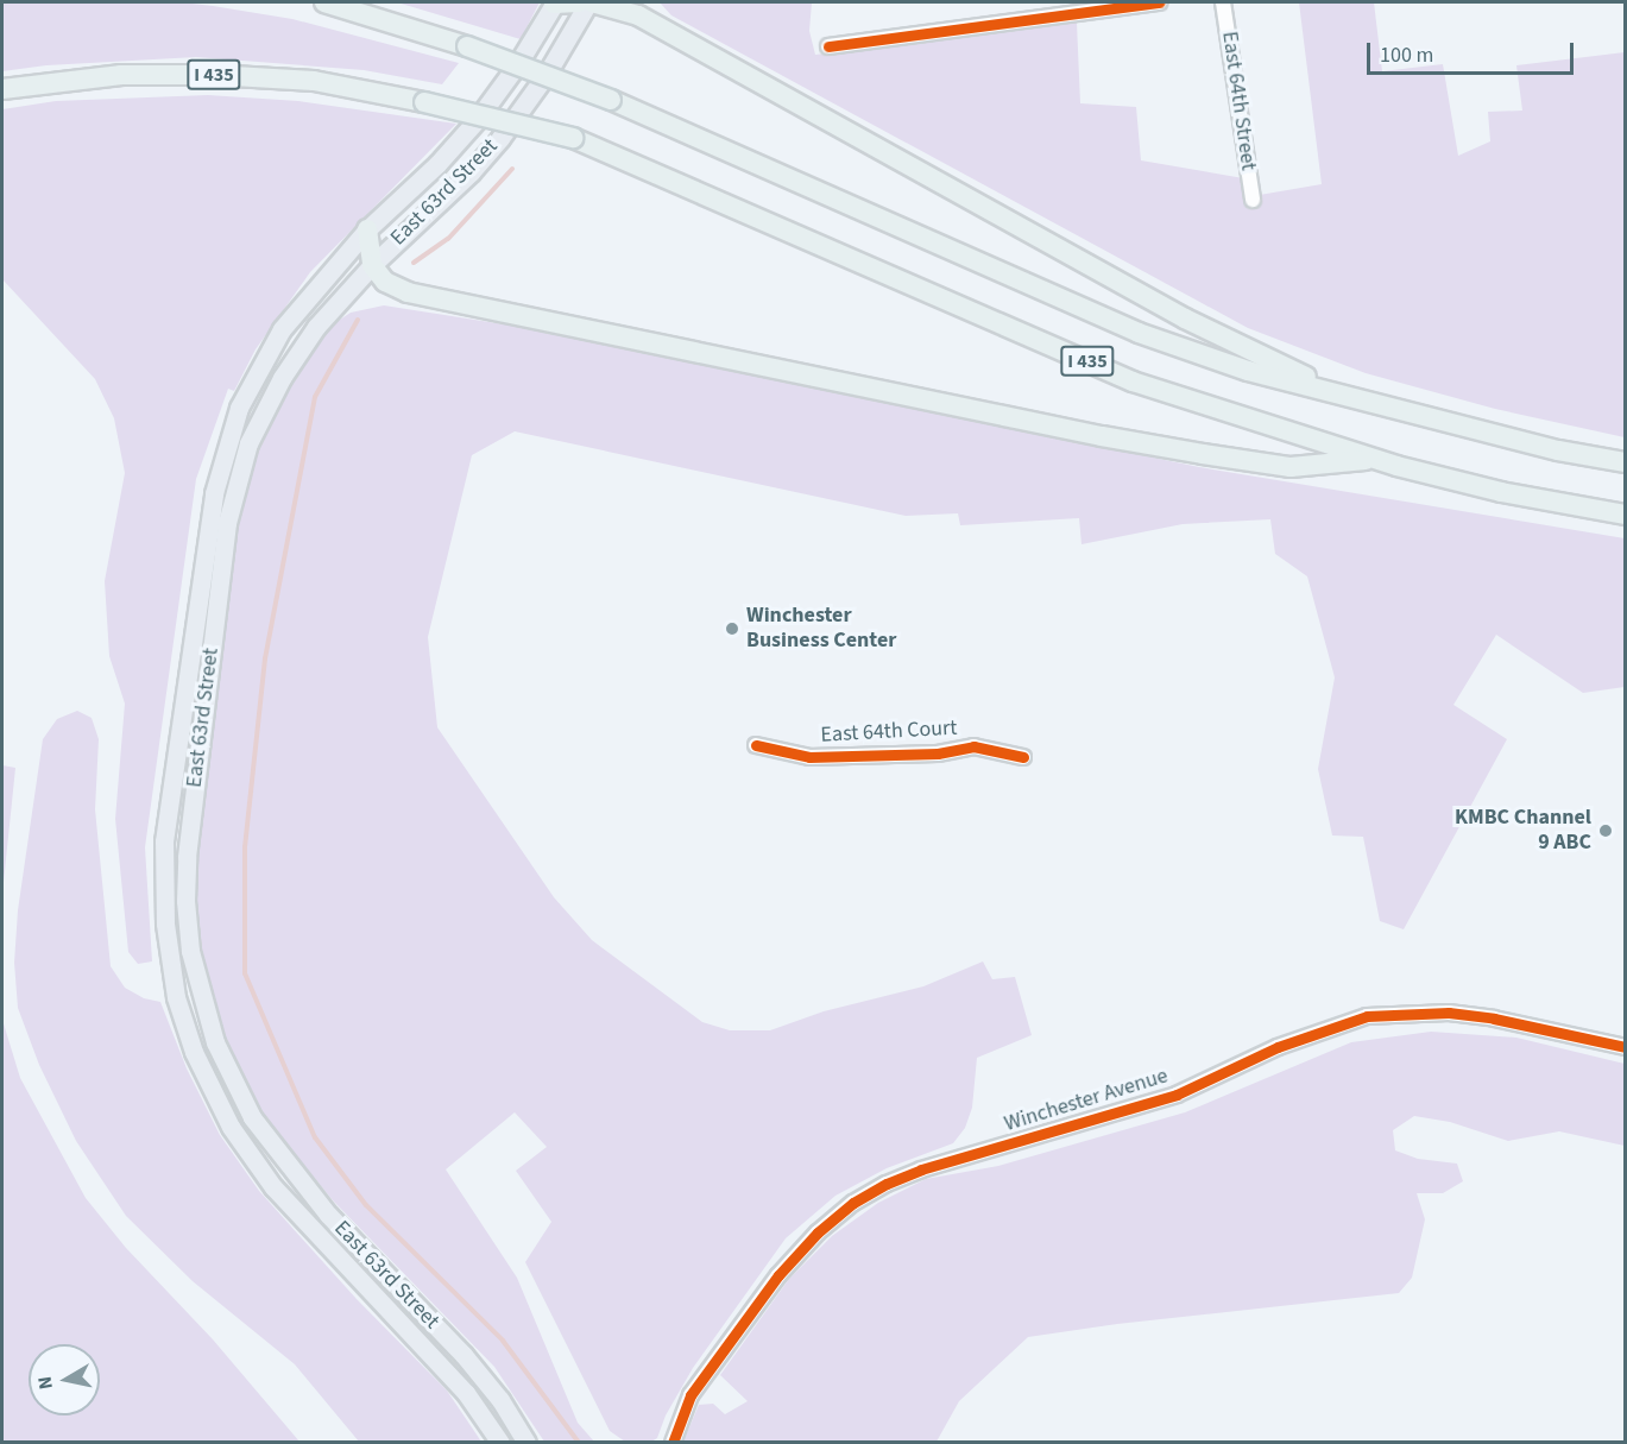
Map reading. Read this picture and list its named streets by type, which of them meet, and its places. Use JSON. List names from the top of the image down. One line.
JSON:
{"streets":{"highway":["I 435"],"main road":["East 63rd Street"],"street":["East 64th Street","East 64th Court","Winchester Avenue"]},"places":["Winchester Business Center","KMBC Channel 9 ABC"],"scale_bar":"100 m","north":"left"}
